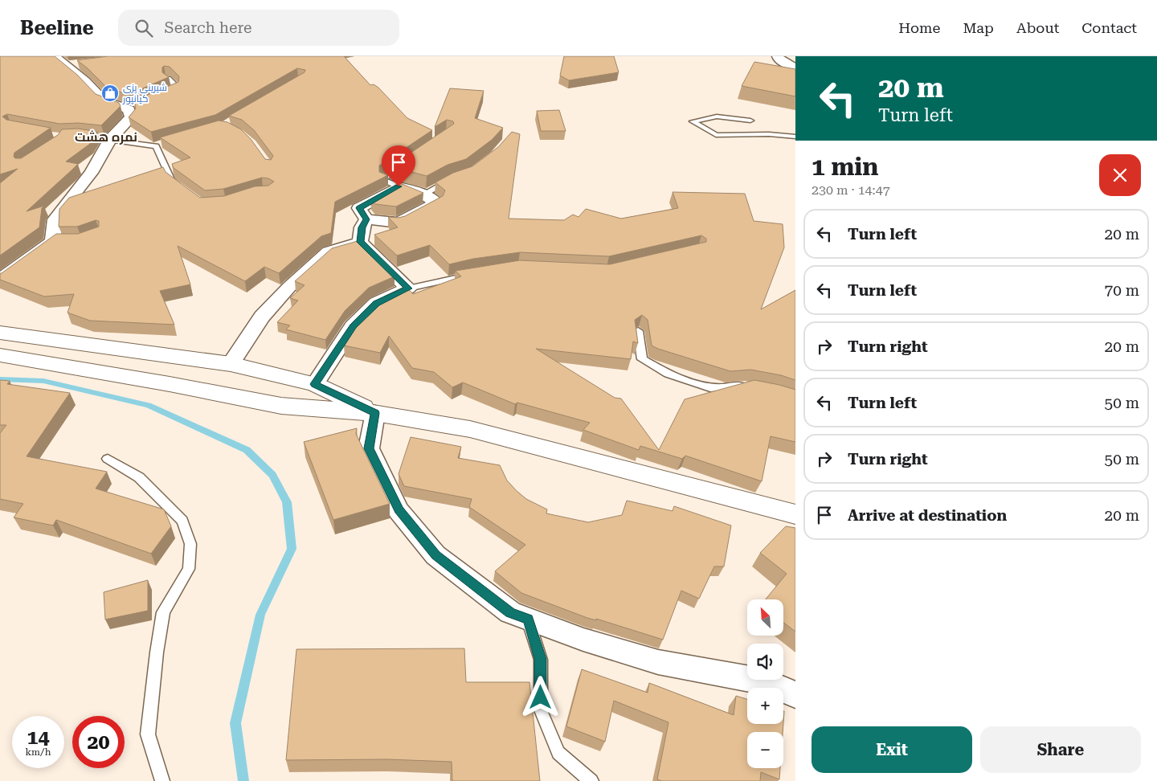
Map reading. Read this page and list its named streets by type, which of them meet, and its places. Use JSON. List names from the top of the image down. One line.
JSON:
{"districts":["نمره هشت"],"places":{"shop":["شیرینی پزی کیانپور"]},"north":"top left","page":{"header":"Beeline","search":"Search here","nav":["Home","Map","About","Contact"],"turn":["20 m","Turn left"],"heading":["1 min","230 m · 14:47"],"list":[{"name":"Turn left","value":"20 m"},{"name":"Turn left","value":"70 m"},{"name":"Turn right","value":"20 m"},{"name":"Turn left","value":"50 m"},{"name":"Turn right","value":"50 m"},{"name":"Arrive at destination","value":"20 m"}],"map_buttons":["+","−"],"speed":"14 km/h","limit":"20","buttons":["Exit","Share"]}}
